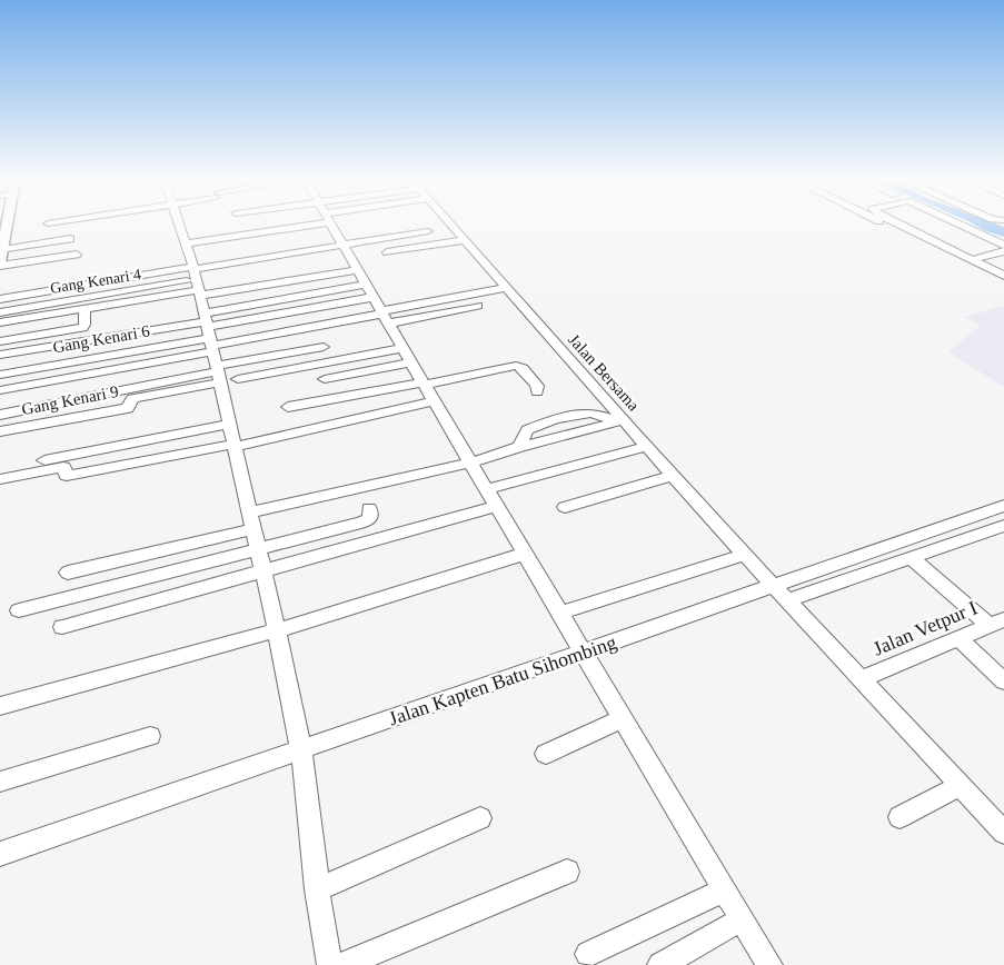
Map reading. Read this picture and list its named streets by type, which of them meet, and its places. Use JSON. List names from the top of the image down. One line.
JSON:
{"streets":{"street":["Gang Kenari 4","Gang Kenari 6","Jalan Bersama","Gang Kenari 9","Jalan Vetpur I","Jalan Kapten Batu Sihombing"]},"crossings":[["Gang Kenari 4","Gang Kenari 6"],["Gang Kenari 4","Gang Kenari 9"],["Gang Kenari 6","Gang Kenari 9"],["Jalan Bersama","Jalan Vetpur I"],["Jalan Bersama","Jalan Kapten Batu Sihombing"]]}
